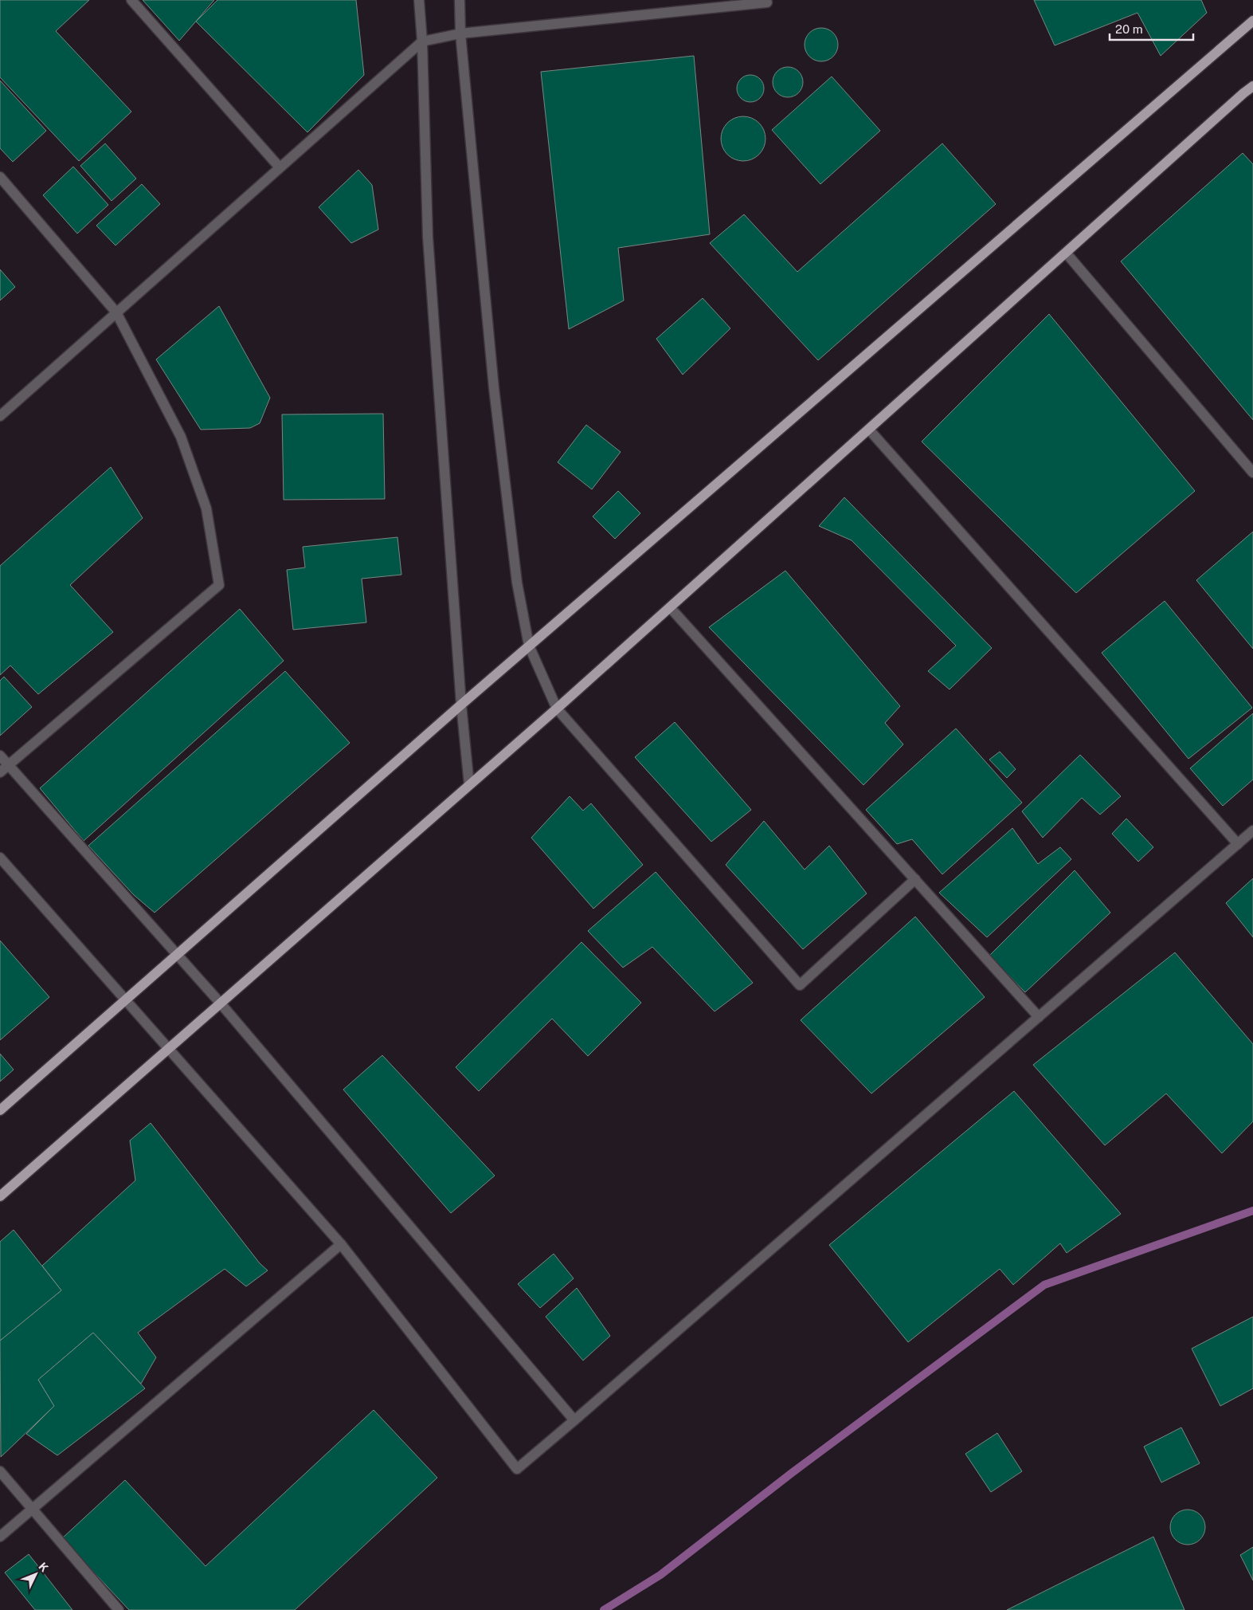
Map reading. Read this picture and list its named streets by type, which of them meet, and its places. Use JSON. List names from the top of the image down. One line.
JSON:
{"scale_bar":"20 m","north":"top right"}
